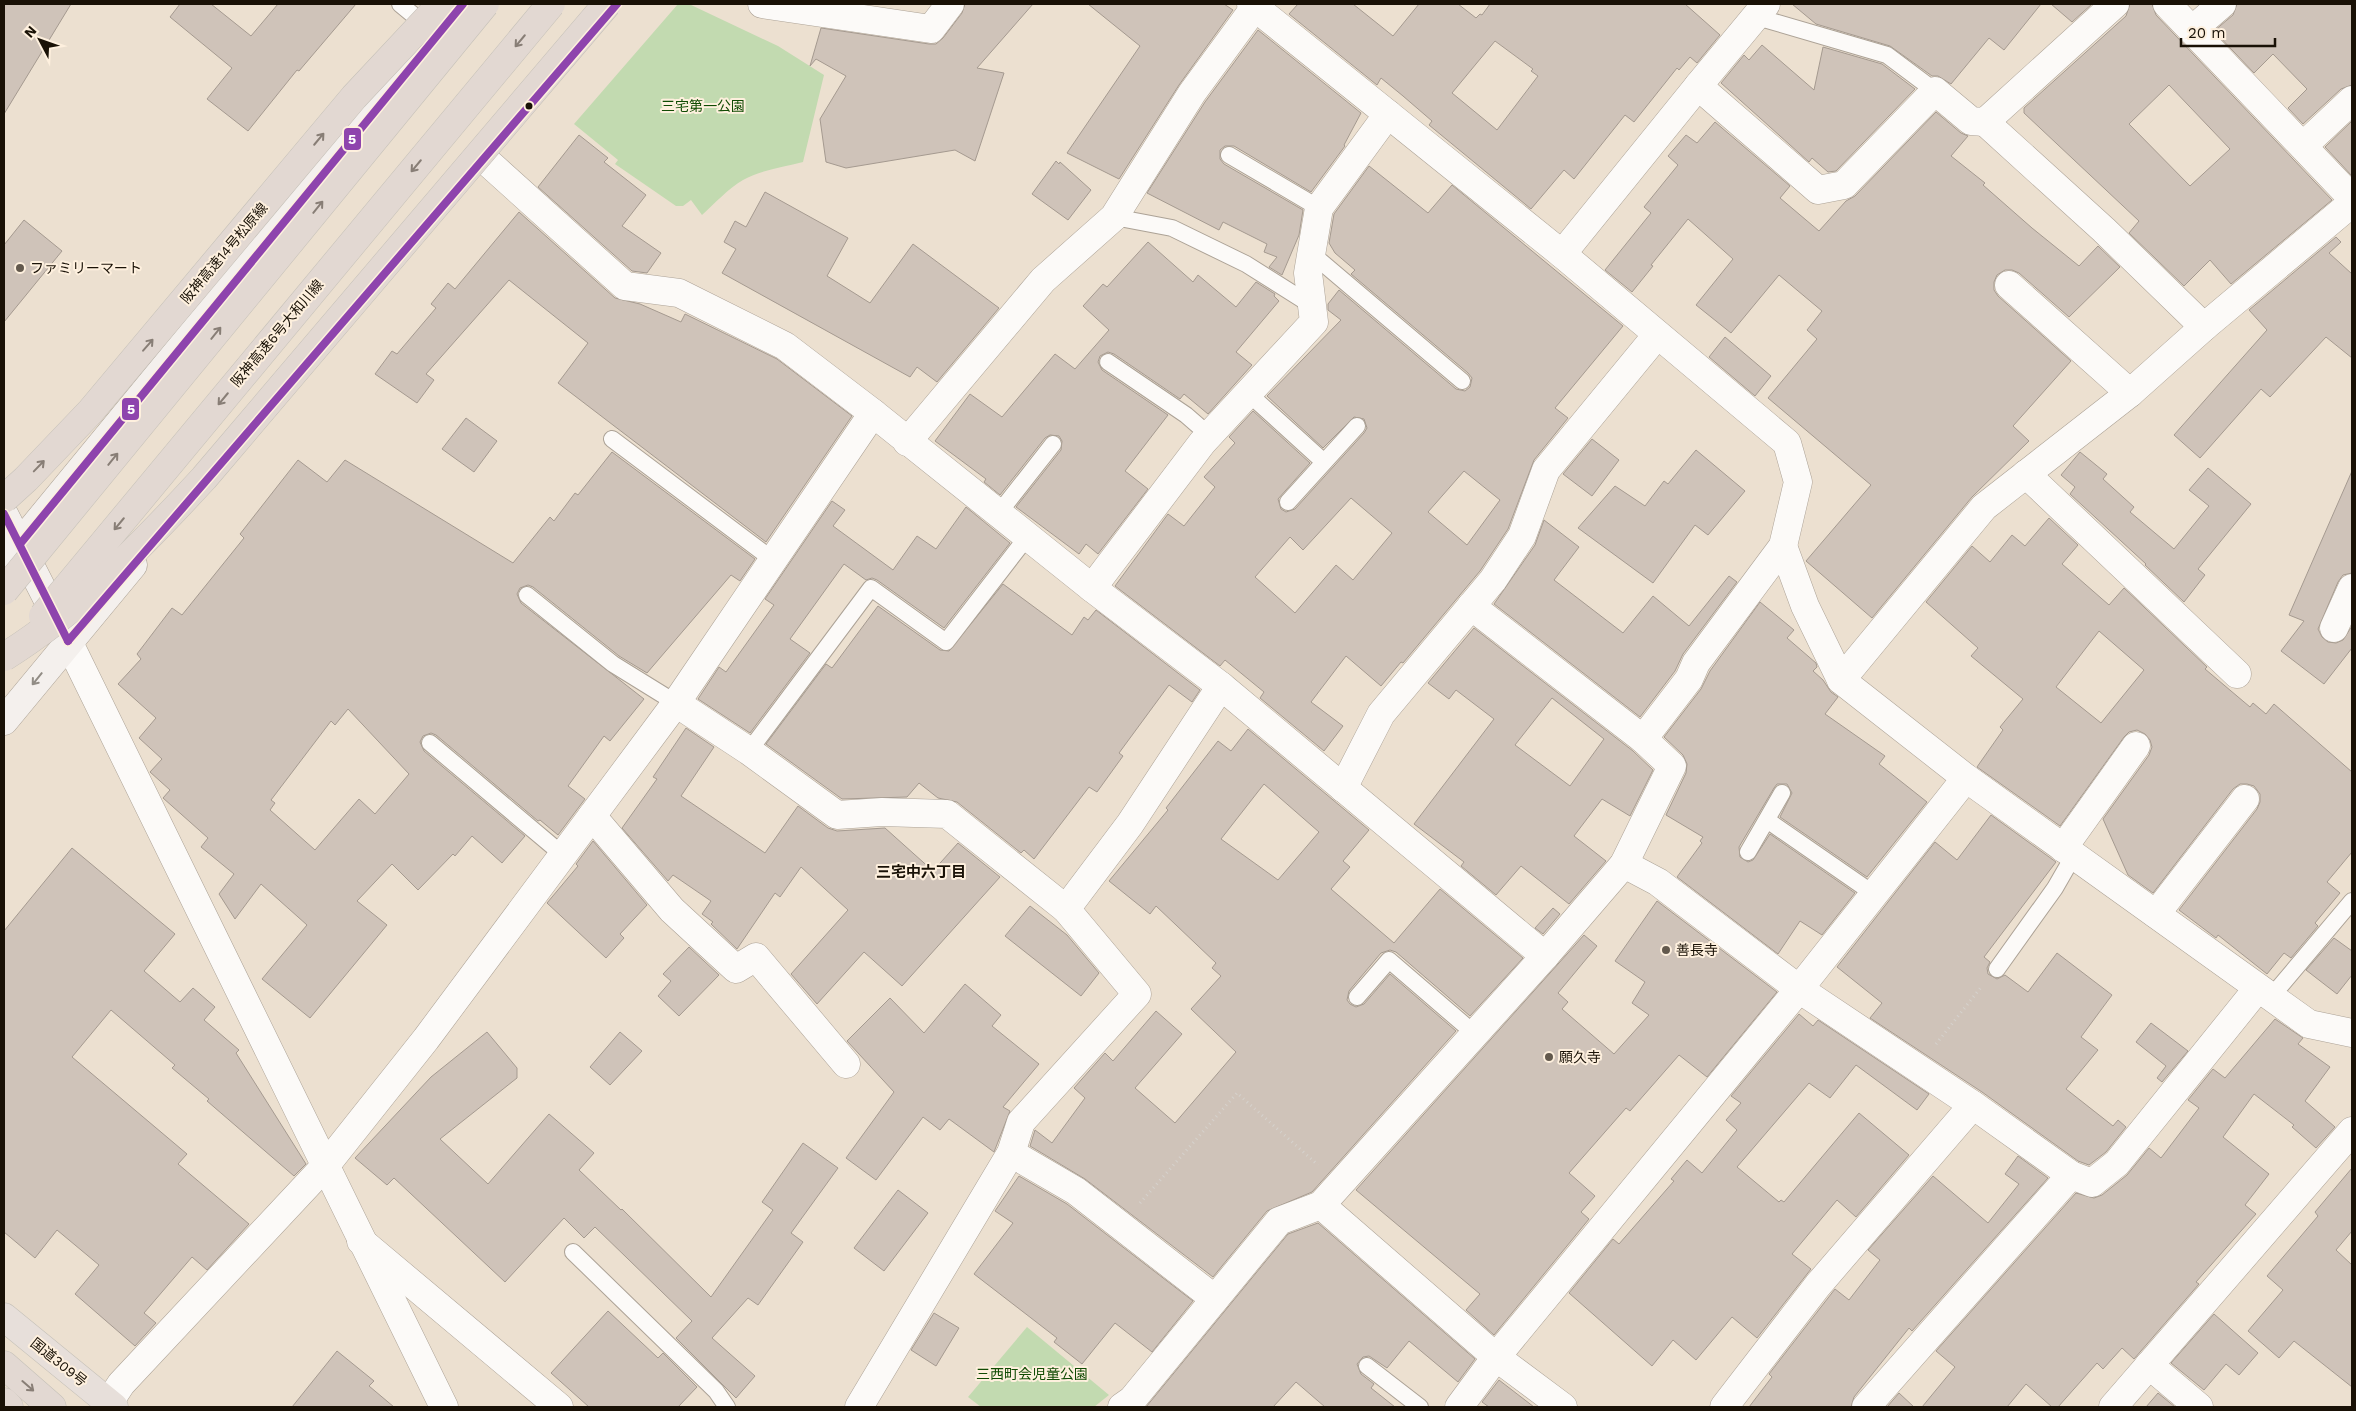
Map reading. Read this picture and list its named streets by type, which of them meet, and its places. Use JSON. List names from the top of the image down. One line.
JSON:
{"streets":{"highway":["阪神高速14号松原線","阪神高速6号大和川線","国道309号"]},"districts":["三宅中六丁目"],"parks":["三宅第一公園","三西町会児童公園"],"places":["ファミリーマート","善長寺","願久寺"],"lines":["transit line 5"],"scale_bar":"20 m","north":"top left"}
